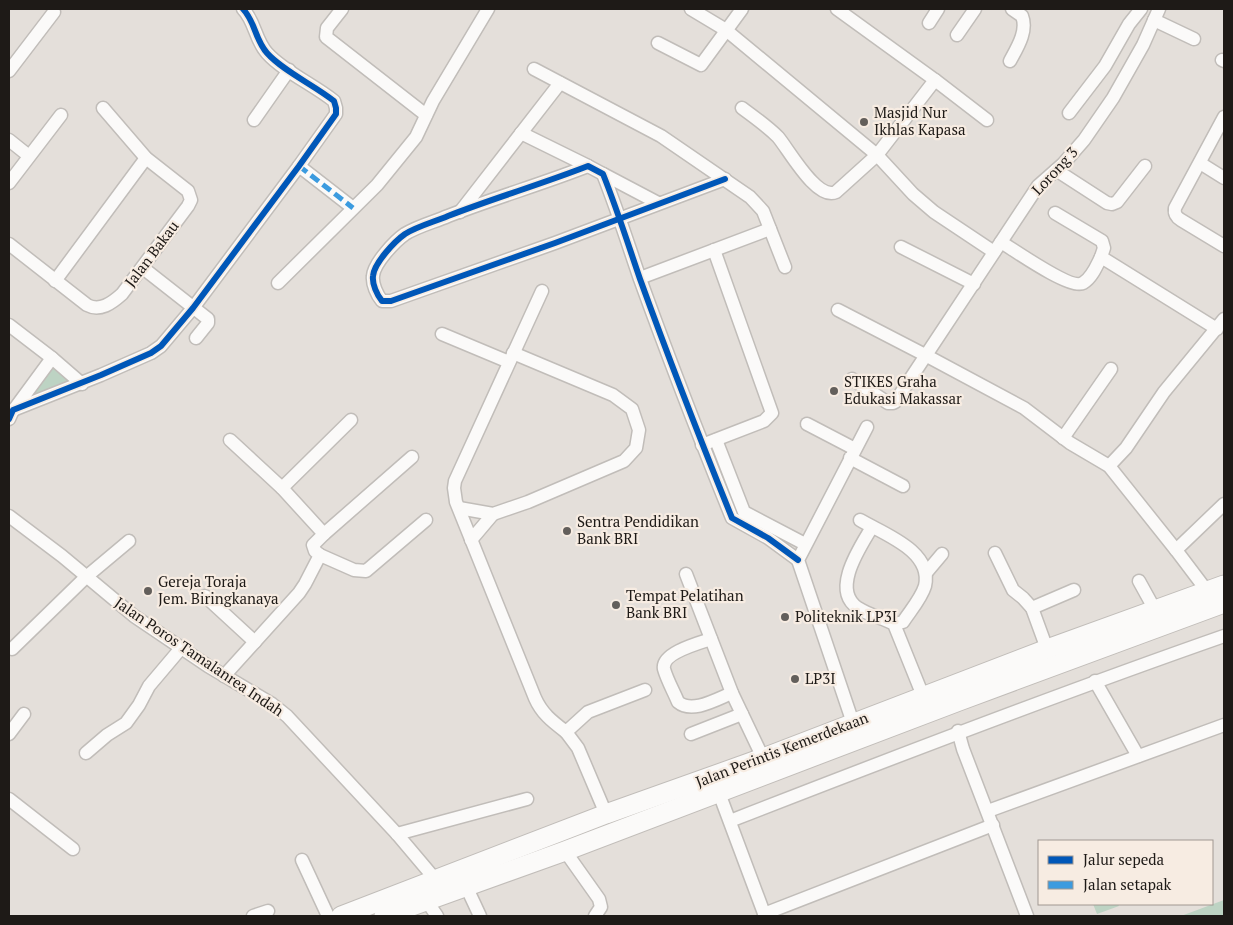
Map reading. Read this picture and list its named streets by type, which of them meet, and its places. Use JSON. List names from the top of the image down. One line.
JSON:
{"streets":{"highway":["Jalan Perintis Kemerdekaan"],"street":["Lorong 3","Jalan Bakau","Jalan Poros Tamalanrea Indah"]},"crossings":[["Jalan Poros Tamalanrea Indah","Jalan Perintis Kemerdekaan"]],"places":["Masjid Nur Ikhlas Kapasa","STIKES Graha Edukasi Makassar","Sentra Pendidikan Bank BRI","Gereja Toraja Jem. Biringkanaya","Tempat Pelatihan Bank BRI","Politeknik LP3I","LP3I"],"legend":["Jalur sepeda","Jalan setapak"]}
